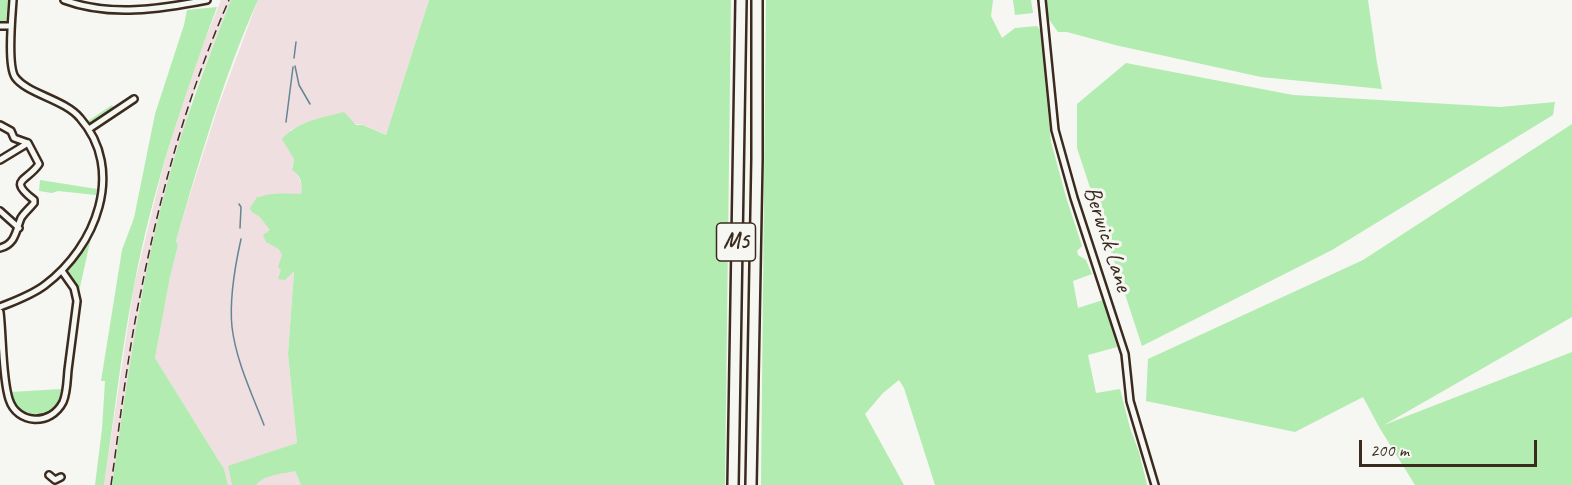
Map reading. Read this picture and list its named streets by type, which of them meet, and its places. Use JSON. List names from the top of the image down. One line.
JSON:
{"streets":{"highway":["M5"],"street":["Berwick Lane"]},"scale_bar":"200 m"}
